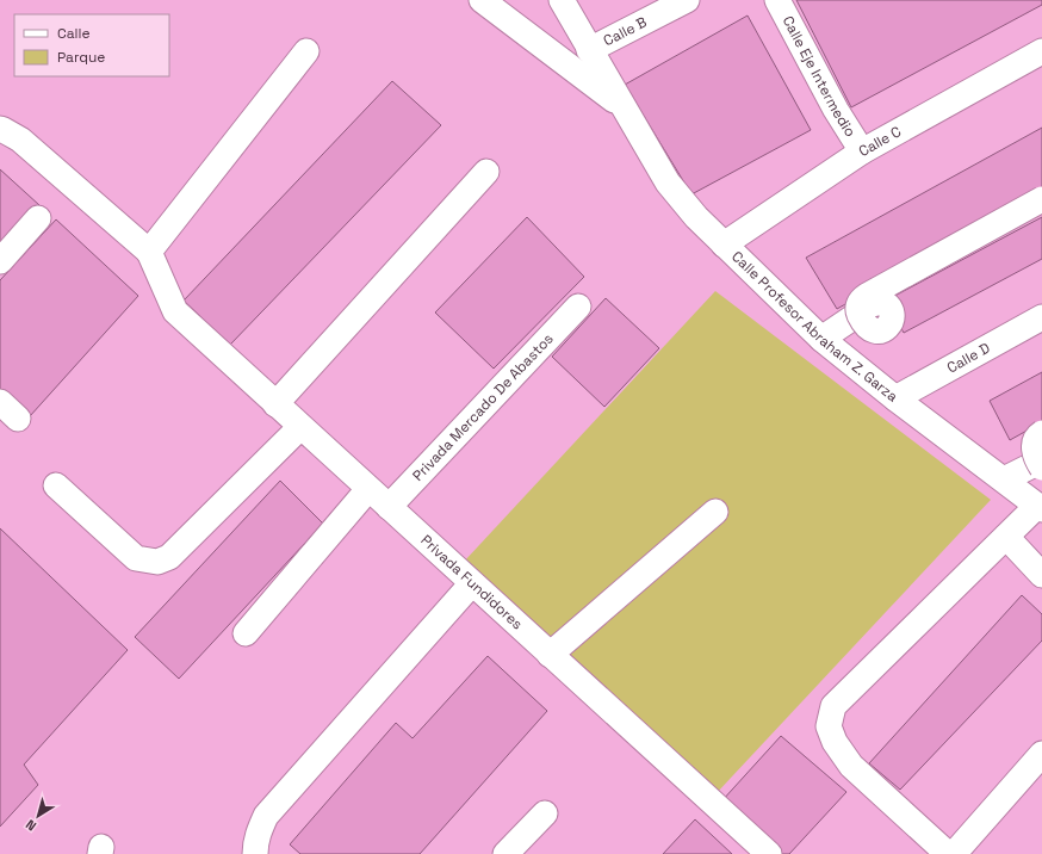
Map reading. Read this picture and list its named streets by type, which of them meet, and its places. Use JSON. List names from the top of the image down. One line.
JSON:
{"streets":{"lane":["Calle B","Calle Eje Intermedio","Calle C","Calle Profesor Abraham Z. Garza","Calle D","Privada Mercado De Abastos","Privada Fundidores"]},"crossings":[["Calle B","Calle Profesor Abraham Z. Garza"],["Calle Eje Intermedio","Calle C"],["Calle C","Calle Profesor Abraham Z. Garza"],["Calle Profesor Abraham Z. Garza","Calle D"],["Privada Mercado De Abastos","Privada Fundidores"]],"legend":["Calle","Parque"],"north":"bottom left"}
